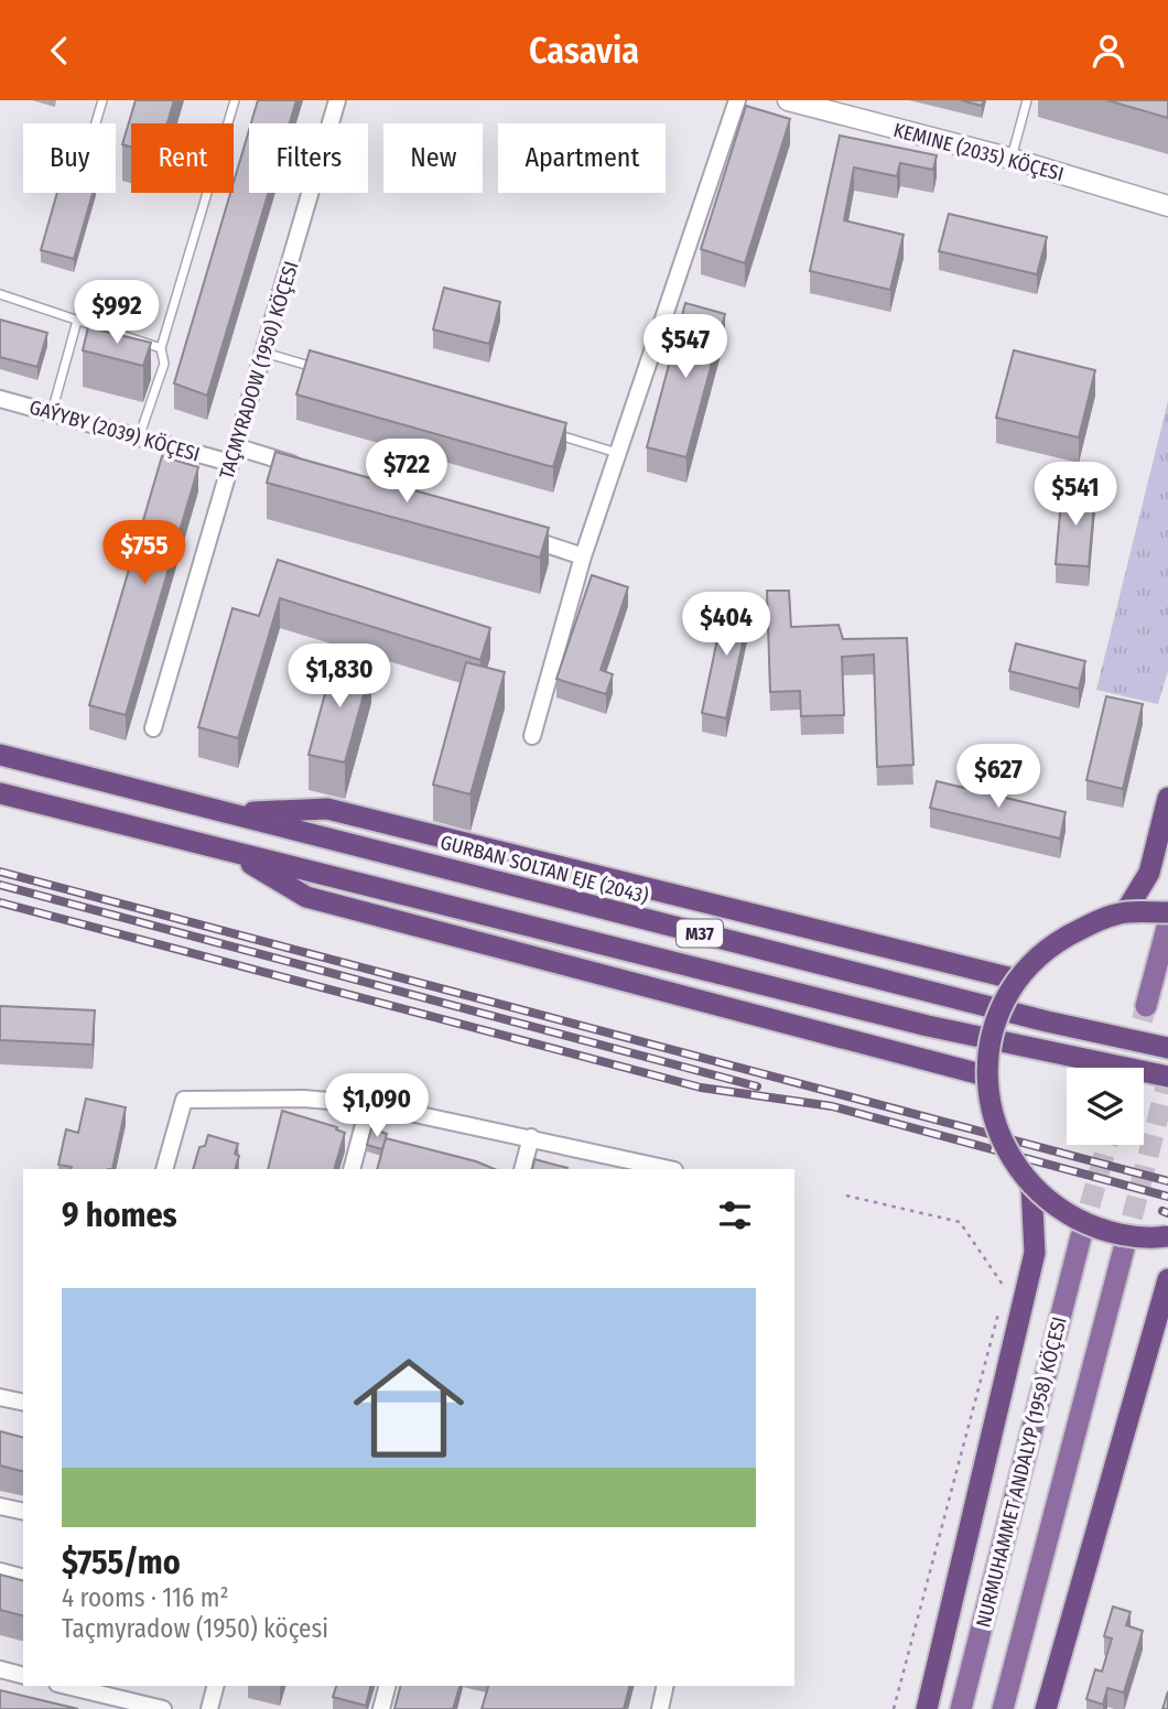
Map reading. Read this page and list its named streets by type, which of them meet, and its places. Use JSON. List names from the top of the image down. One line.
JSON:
{"streets":{"highway":["GURBAN SOLTAN EJE (2043)","M37"],"main road":["NURMUHAMMET ANDALYP (1958) KÖÇESI"],"street":["KEMINE (2035) KÖÇESI","TAÇMYRADOW (1950) KÖÇESI","GAÝYBY (2039) KÖÇESI"]},"crossings":[["TAÇMYRADOW (1950) KÖÇESI","GAÝYBY (2039) KÖÇESI"]],"page":{"header":"Casavia","chip":["Buy","Rent","Filters","New","Apartment"],"price":["$992","$547","$722","$541","$755","$404","$1,830","$627","$1,090"],"heading":"9 homes","list":[{"name":"$755/mo","note":"4 rooms · 116 m² · Taçmyradow (1950) köçesi"}]}}
